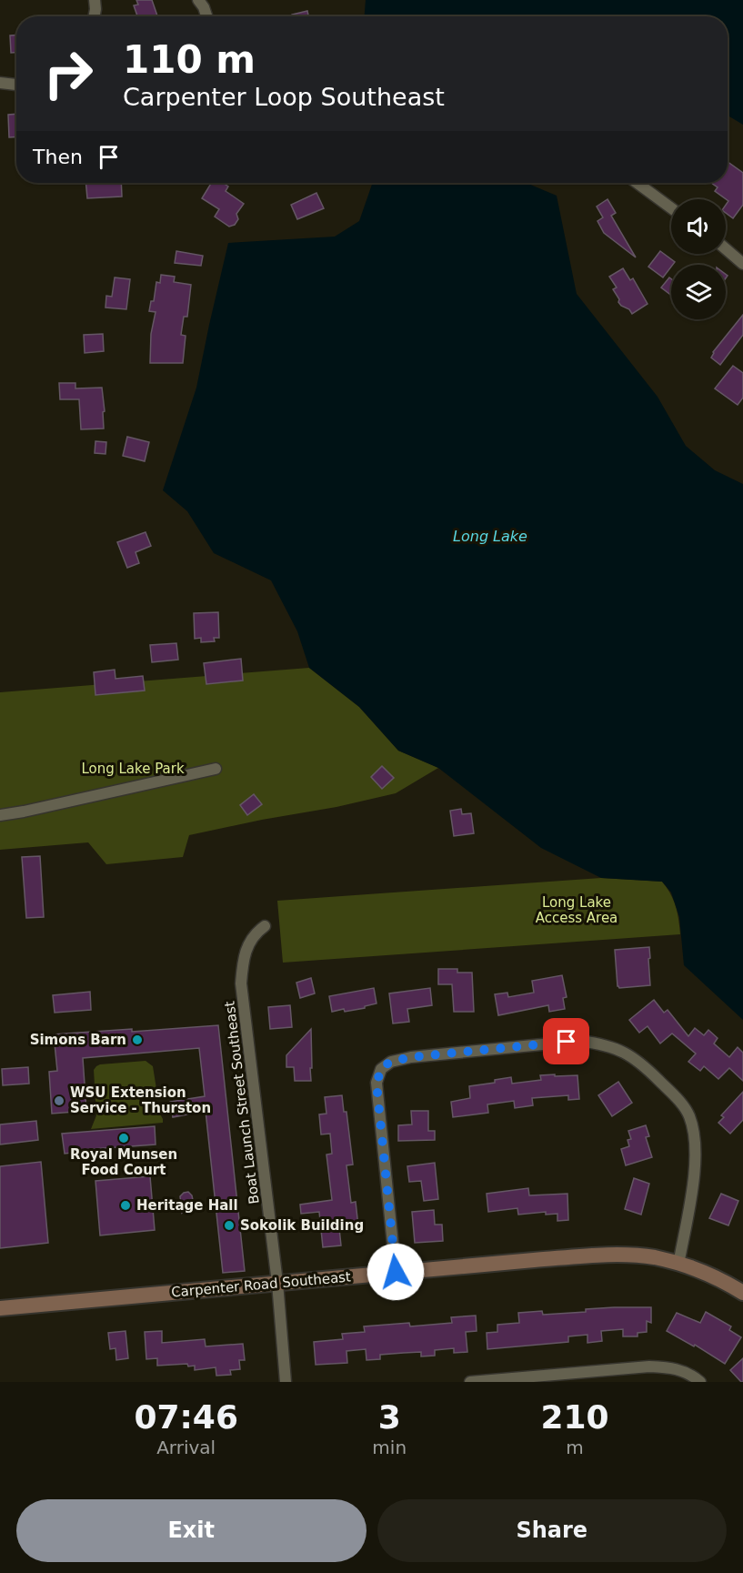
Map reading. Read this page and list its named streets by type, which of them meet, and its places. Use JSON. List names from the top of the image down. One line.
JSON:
{"streets":{"street":["Boat Launch Street Southeast","Carpenter Road Southeast"]},"crossings":[["Boat Launch Street Southeast","Carpenter Road Southeast"]],"water":["Long Lake"],"parks":["Long Lake Park","Long Lake Access Area"],"places":["Simons Barn","WSU Extension Service - Thurston","Royal Munsen Food Court","Heritage Hall","Sokolik Building"],"page":{"turn":["110 m","Carpenter Loop Southeast"],"then":"Then","eta":["07:46","Arrival","3","min","210","m"],"buttons":["Exit","Share"]}}
